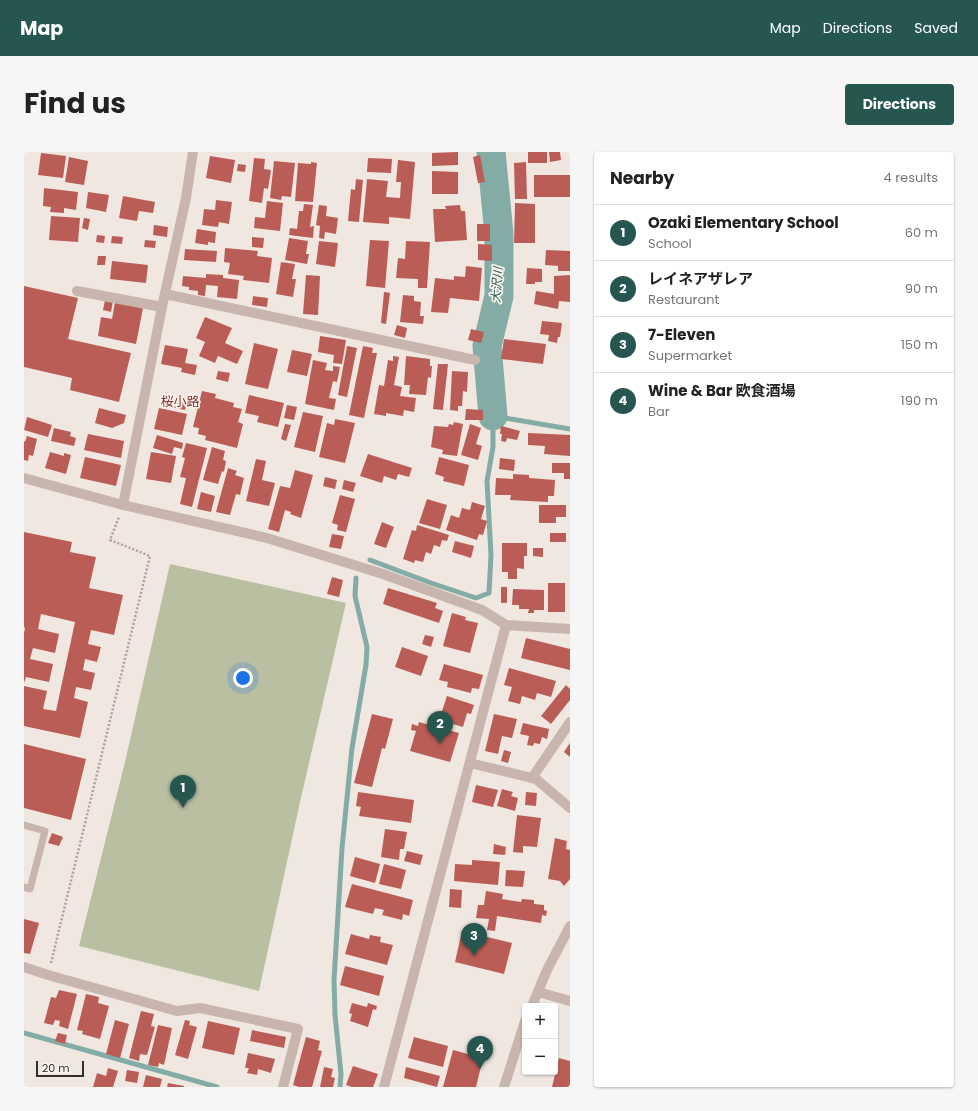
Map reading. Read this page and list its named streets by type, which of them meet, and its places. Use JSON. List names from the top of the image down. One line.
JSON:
{"districts":["桜小路"],"water":["大沢川"],"scale_bar":"20 m","page":{"header":"Map","nav":["Map","Directions","Saved"],"title":"Find us","buttons":"Directions","heading":["Nearby","4 results"],"list":[{"mark":"1","name":"Ozaki Elementary School","note":"School","value":"60 m"},{"mark":"2","name":"レイネアザレア","note":"Restaurant","value":"90 m"},{"mark":"3","name":"7-Eleven","note":"Supermarket","value":"150 m"},{"mark":"4","name":"Wine & Bar 欧食酒場","note":"Bar","value":"190 m"}],"pins":["2","1","3","4"],"map_buttons":["+","−"],"scale":"20 m"}}
